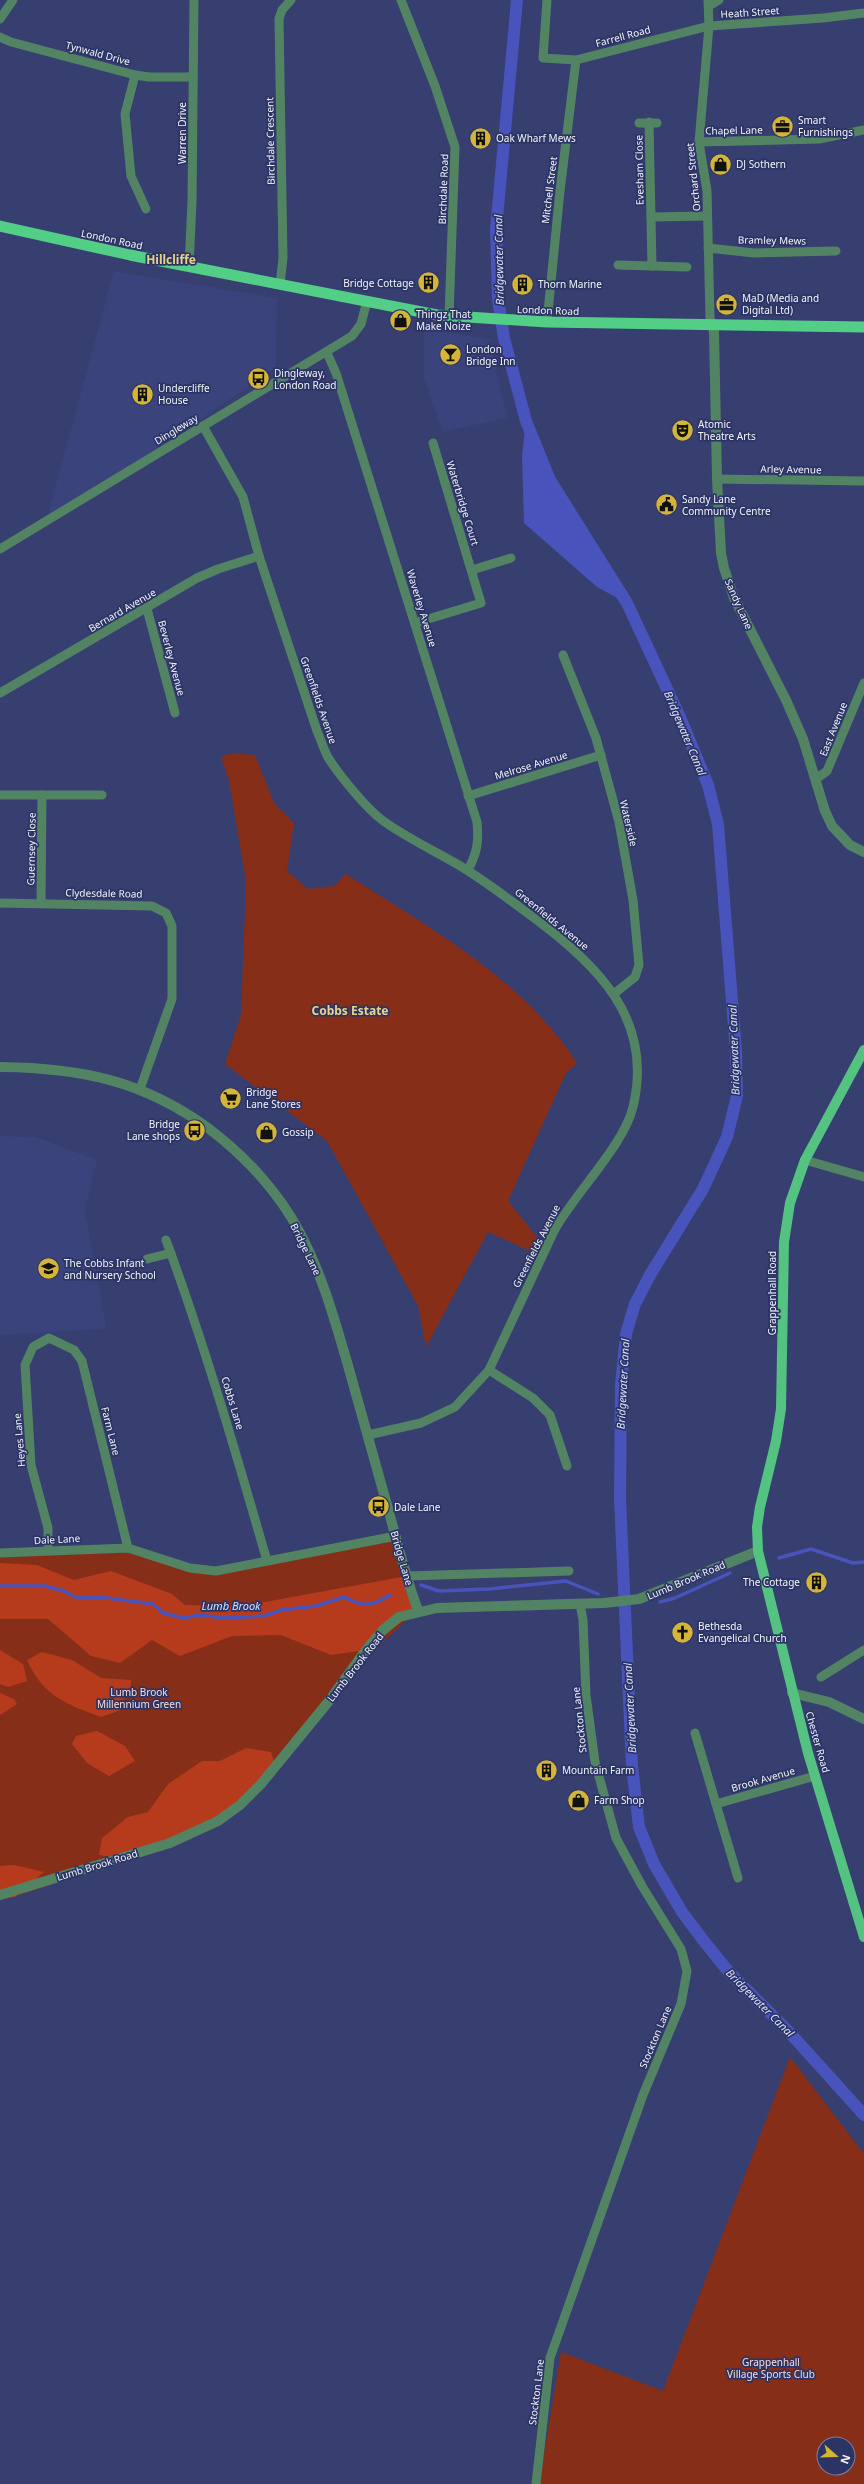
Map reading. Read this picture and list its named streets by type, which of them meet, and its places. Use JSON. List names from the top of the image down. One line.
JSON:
{"streets":{"highway":["London Road"],"main road":["Grappenhall Road","Chester Road"],"street":["Heath Street","Farrell Road","Tynwald Drive","Chapel Lane","Warren Drive","Birchdale Crescent","Evesham Close","Orchard Street","Birchdale Road","Mitchell Street","Bramley Mews","Dingleway","Arley Avenue","Waterbridge Court","Sandy Lane","Waverley Avenue","Bernard Avenue","Beverley Avenue","Greenfields Avenue","East Avenue","Melrose Avenue","Waterside","Guernsey Close","Clydesdale Road","Bridge Lane","Cobbs Lane","Farm Lane","Heyes Lane","Dale Lane","Lumb Brook Road","Stockton Lane","Brook Avenue"]},"crossings":[["Heath Street","Farrell Road"],["Heath Street","Orchard Street"],["Farrell Road","Orchard Street"],["Farrell Road","Mitchell Street"],["Tynwald Drive","Warren Drive"],["Chapel Lane","Orchard Street"],["Warren Drive","London Road"],["Birchdale Crescent","London Road"],["Evesham Close","Orchard Street"],["Orchard Street","London Road"],["Orchard Street","Bramley Mews"],["Orchard Street","Sandy Lane"],["Birchdale Road","London Road"],["Mitchell Street","London Road"],["London Road","Dingleway"],["London Road","Sandy Lane"],["Dingleway","Waverley Avenue"],["Dingleway","Greenfields Avenue"],["Arley Avenue","Sandy Lane"],["Waterbridge Court","Waverley Avenue"],["Sandy Lane","East Avenue"],["Waverley Avenue","Greenfields Avenue"],["Waverley Avenue","Melrose Avenue"],["Bernard Avenue","Beverley Avenue"],["Bernard Avenue","Greenfields Avenue"],["Greenfields Avenue","Waterside"],["Greenfields Avenue","Bridge Lane"],["Melrose Avenue","Waterside"],["Guernsey Close","Clydesdale Road"],["Clydesdale Road","Bridge Lane"],["Bridge Lane","Dale Lane"],["Bridge Lane","Lumb Brook Road"],["Grappenhall Road","Lumb Brook Road"],["Grappenhall Road","Chester Road"],["Cobbs Lane","Dale Lane"],["Farm Lane","Heyes Lane"],["Farm Lane","Dale Lane"],["Heyes Lane","Dale Lane"],["Lumb Brook Road","Stockton Lane"],["Lumb Brook Road","Chester Road"],["Chester Road","Brook Avenue"]],"districts":["Hillcliffe","Cobbs Estate"],"water":["Bridgewater Canal","Lumb Brook"],"parks":["Lumb Brook Millennium Green","Grappenhall Village Sports Club"],"places":{"office":["Smart Furnishings","MaD (Media and Digital Ltd)"],"building":["Oak Wharf Mews","Bridge Cottage","Thorn Marine","Undercliffe House","The Cottage","Mountain Farm"],"shop":["DJ Sothern","Thingz That Make Noize","Gossip","Farm Shop"],"bar":["London Bridge Inn"],"bus stop":["Dingleway, London Road","Bridge Lane shops","Dale Lane"],"theatre":["Atomic Theatre Arts"],"public building":["Sandy Lane Community Centre"],"supermarket":["Bridge Lane Stores"],"school or university":["The Cobbs Infant and Nursery School"],"church":["Bethesda Evangelical Church"]},"north":"right"}
